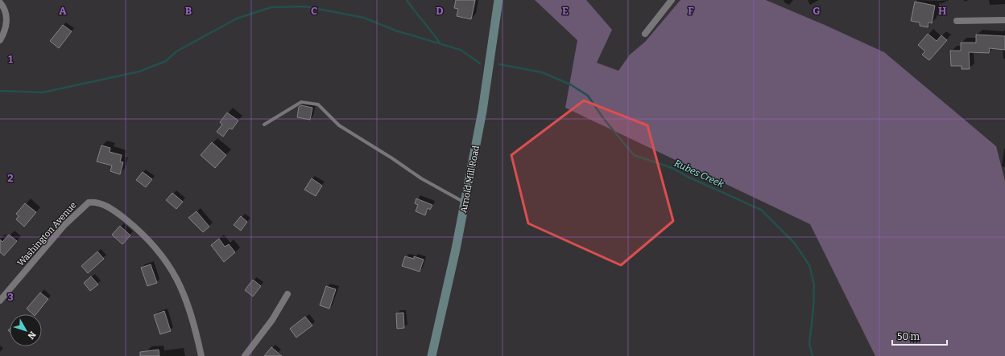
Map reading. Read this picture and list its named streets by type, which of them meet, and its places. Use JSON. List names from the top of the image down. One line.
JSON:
{"streets":{"main road":["Arnold Mill Road"],"street":["Washington Avenue"]},"water":["Rubes Creek"],"scale_bar":"50 m","north":"bottom right","grid":{"columns":["A","B","C","D","E","F","G","H"],"rows":["1","2","3"]}}
